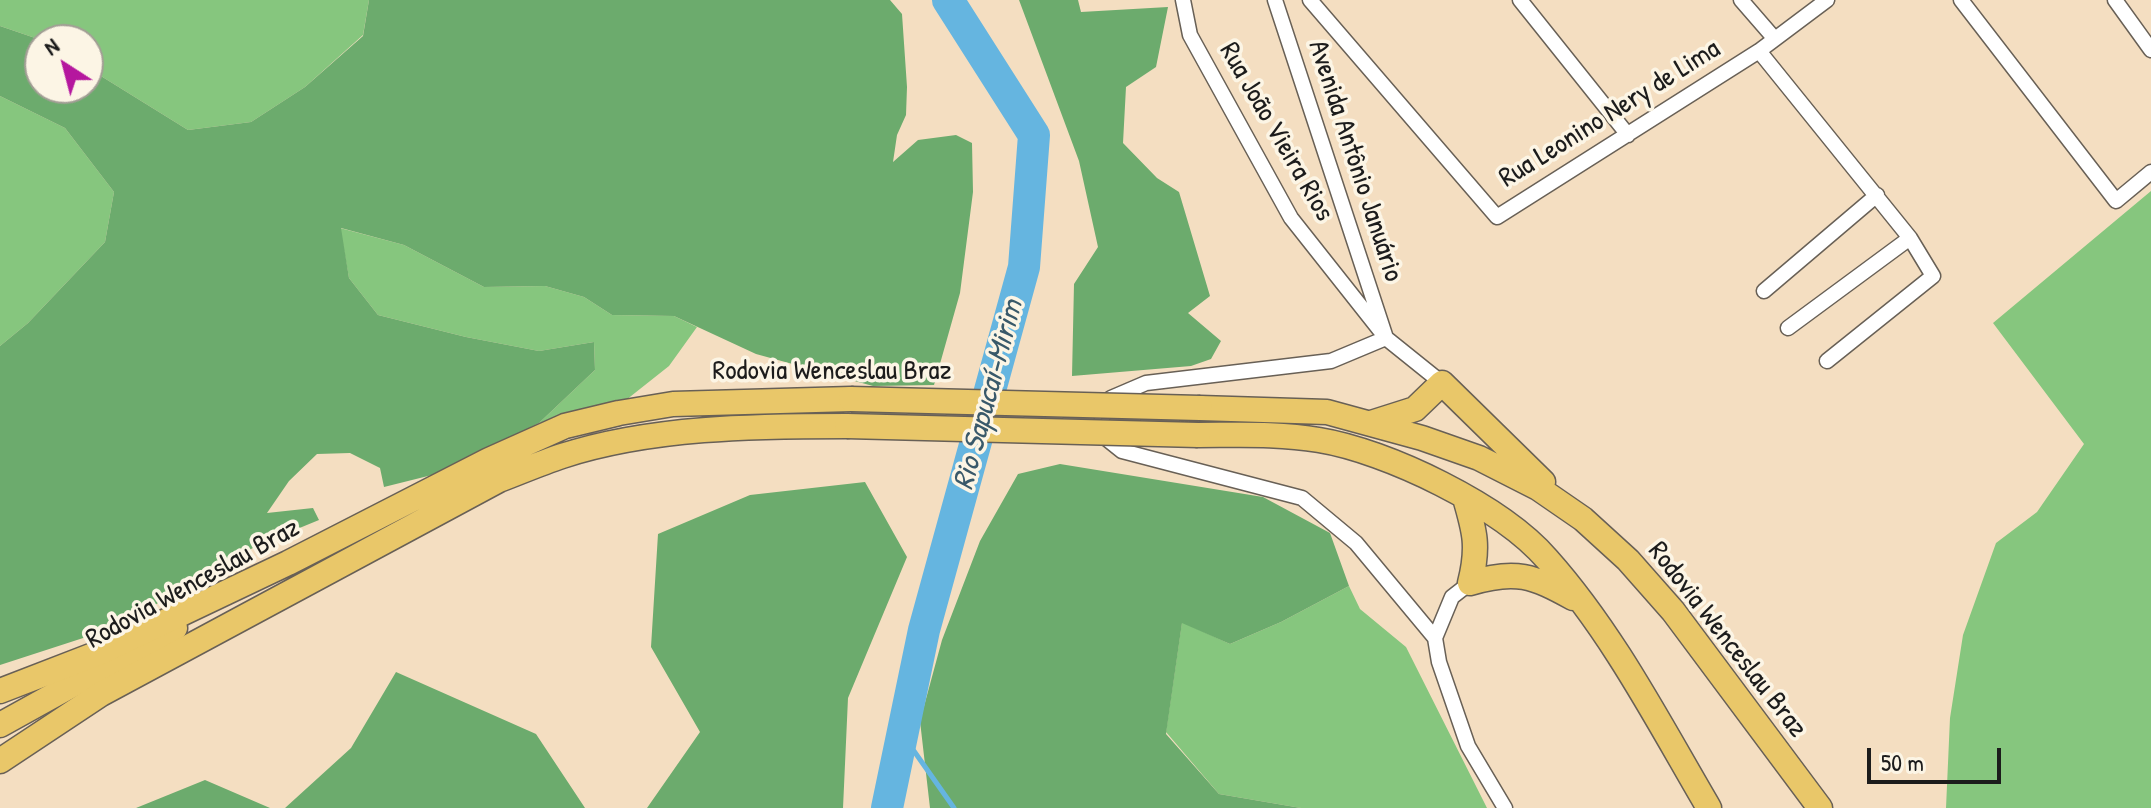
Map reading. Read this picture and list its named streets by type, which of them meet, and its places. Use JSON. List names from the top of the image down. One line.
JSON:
{"streets":{"main road":["Rodovia Wenceslau Braz"],"street":["Rua Leonino Nery de Lima","Rua João Vieira Rios","Avenida Antônio Januário"]},"crossings":[["Rua João Vieira Rios","Avenida Antônio Januário"]],"water":["Rio Sapucaí-Mirim"],"scale_bar":"50 m","north":"top left"}
